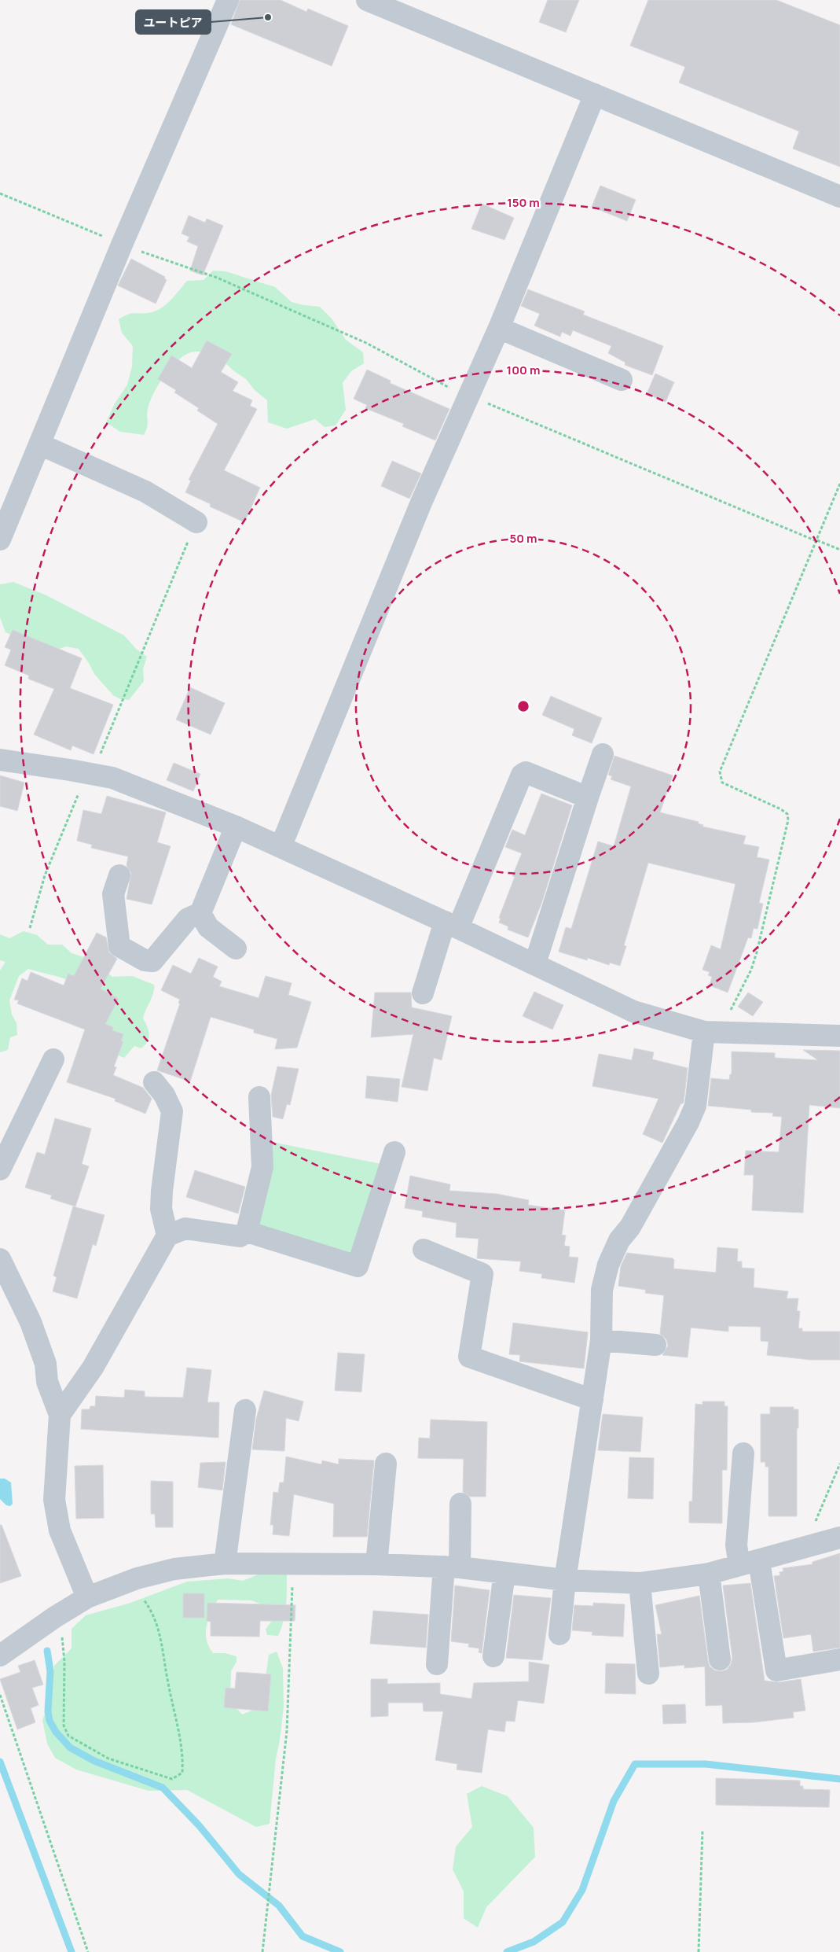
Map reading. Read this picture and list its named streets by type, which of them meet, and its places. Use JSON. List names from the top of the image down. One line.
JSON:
{"places":["ユートピア"],"rings":["150 m","100 m","50 m"]}
